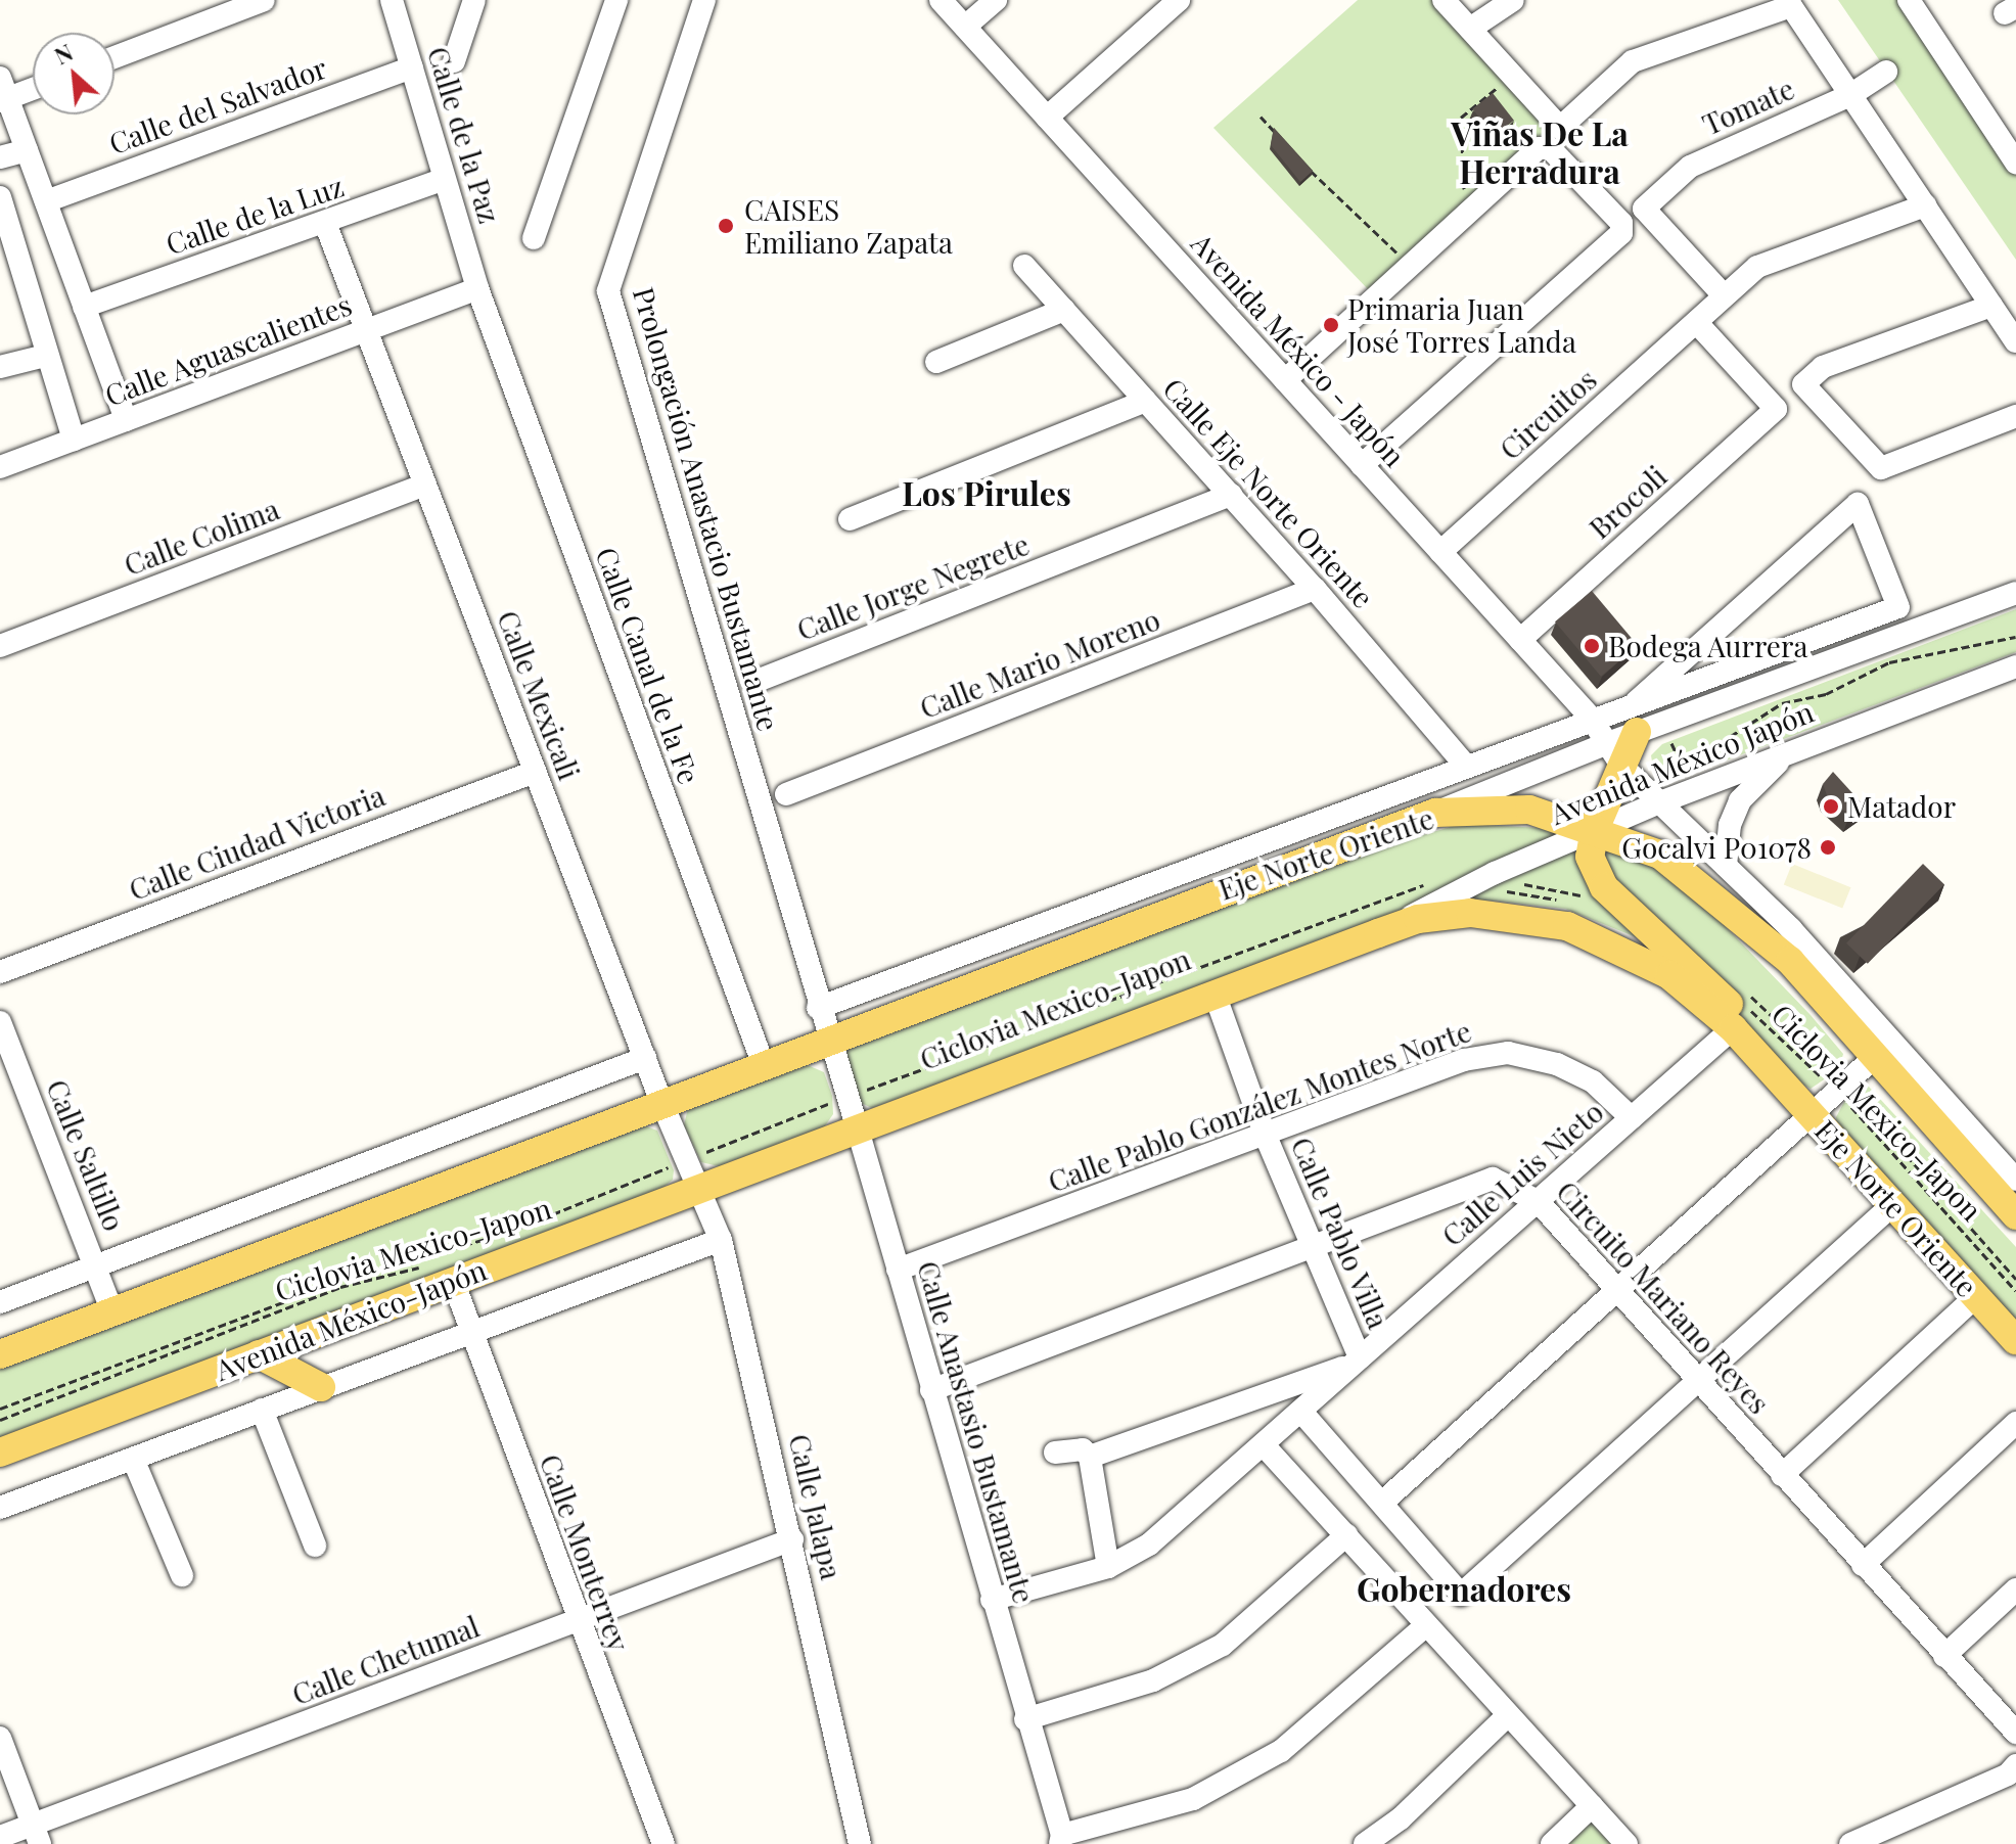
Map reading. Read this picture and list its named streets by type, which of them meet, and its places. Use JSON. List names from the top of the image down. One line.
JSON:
{"streets":{"main road":["Eje Norte Oriente","Avenida México-Japón"],"street":["Calle del Salvador","Tomate","Calle de la Paz","Calle de la Luz","Calle Aguascalientes","Avenida México - Japón","Circuitos","Calle Eje Norte Oriente","Brocoli","Prolongación Anastacio Bustamante","Calle Colima","Calle Jorge Negrete","Calle Mario Moreno","Calle Canal de la Fe","Calle Mexicali","Avenida México Japón","Calle Ciudad Victoria","Calle Pablo González Montes Norte","Calle Saltillo","Calle Luis Nieto","Calle Pablo Villa","Circuito Mariano Reyes","Calle Anastasio Bustamante","Calle Jalapa","Calle Monterrey","Calle Chetumal"],"path":["Ciclovia Mexico-Japon"]},"crossings":[["Calle del Salvador","Calle de la Paz"],["Tomate","Circuitos"],["Calle de la Paz","Calle de la Luz"],["Calle de la Paz","Calle Aguascalientes"],["Calle de la Paz","Calle Canal de la Fe"],["Calle de la Luz","Calle Mexicali"],["Calle Aguascalientes","Calle Canal de la Fe"],["Calle Aguascalientes","Calle Mexicali"],["Avenida México - Japón","Circuitos"],["Avenida México - Japón","Brocoli"],["Avenida México - Japón","Avenida México Japón"],["Avenida México - Japón","Eje Norte Oriente"],["Circuitos","Brocoli"],["Calle Eje Norte Oriente","Calle Jorge Negrete"],["Calle Eje Norte Oriente","Calle Mario Moreno"],["Calle Eje Norte Oriente","Eje Norte Oriente"],["Prolongación Anastacio Bustamante","Eje Norte Oriente"],["Prolongación Anastacio Bustamante","Calle Anastasio Bustamante"],["Calle Colima","Calle Mexicali"],["Calle Canal de la Fe","Eje Norte Oriente"],["Calle Mexicali","Calle Ciudad Victoria"],["Calle Mexicali","Eje Norte Oriente"],["Calle Mexicali","Avenida México-Japón"],["Calle Mexicali","Calle Jalapa"],["Avenida México Japón","Eje Norte Oriente"],["Eje Norte Oriente","Ciclovia Mexico-Japon"],["Eje Norte Oriente","Calle Luis Nieto"],["Eje Norte Oriente","Calle Pablo Villa"],["Eje Norte Oriente","Avenida México-Japón"],["Eje Norte Oriente","Calle Anastasio Bustamante"],["Eje Norte Oriente","Calle Jalapa"],["Ciclovia Mexico-Japon","Calle Luis Nieto"],["Ciclovia Mexico-Japon","Avenida México-Japón"],["Ciclovia Mexico-Japon","Calle Monterrey"],["Calle Pablo González Montes Norte","Calle Luis Nieto"],["Calle Pablo González Montes Norte","Calle Pablo Villa"],["Calle Pablo González Montes Norte","Calle Anastasio Bustamante"],["Calle Luis Nieto","Calle Pablo Villa"],["Calle Luis Nieto","Circuito Mariano Reyes"],["Calle Luis Nieto","Calle Anastasio Bustamante"],["Calle Pablo Villa","Circuito Mariano Reyes"],["Circuito Mariano Reyes","Calle Anastasio Bustamante"],["Avenida México-Japón","Calle Jalapa"],["Avenida México-Japón","Calle Monterrey"],["Calle Jalapa","Calle Chetumal"],["Calle Monterrey","Calle Chetumal"]],"districts":["Viñas De La Herradura","Los Pirules","Gobernadores"],"places":["CAISES Emiliano Zapata","Primaria Juan José Torres Landa","Bodega Aurrera","Matador","Gocalvi P01078"],"north":"top left"}
